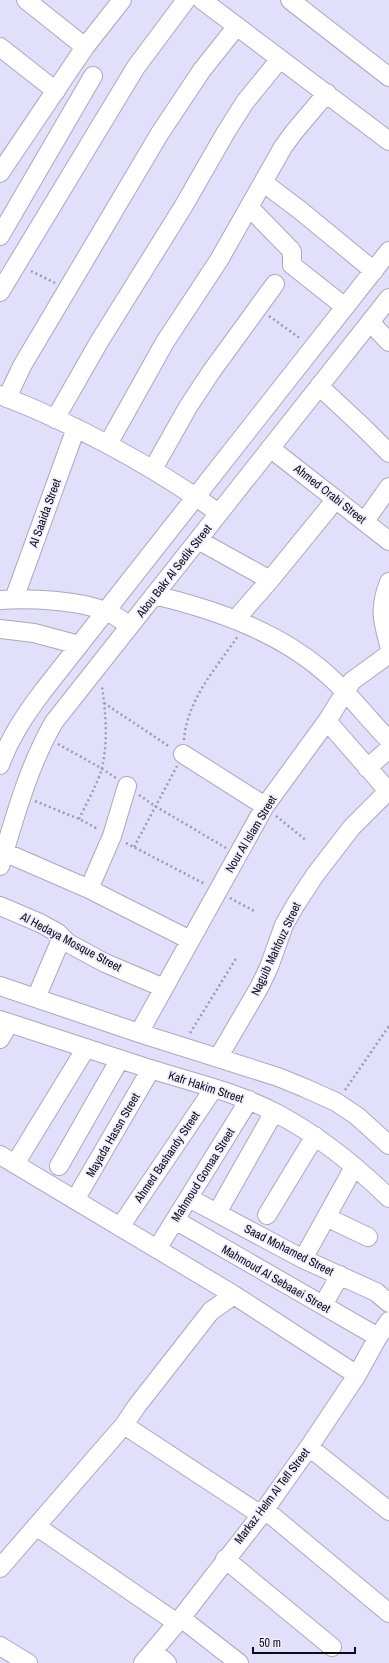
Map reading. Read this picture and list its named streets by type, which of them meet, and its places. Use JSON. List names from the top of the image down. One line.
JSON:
{"streets":{"street":["Ahmed Orabi Street","Al Saaida Street","Abou Bakr Al Sedik Street","Nour Al Islam Street","Al Hedaya Mosque Street","Naguib Mahfouz Street","Kafr Hakim Street","Mayada Hassn Street","Ahmed Bashandy Street","Mahmoud Gomaa Street","Saad Mohamed Street","Mahmoud Al Sebaaei Street","Markaz Helm Al Tefl Street"]},"crossings":[["Ahmed Orabi Street","Abou Bakr Al Sedik Street"],["Nour Al Islam Street","Al Hedaya Mosque Street"],["Kafr Hakim Street","Mayada Hassn Street"],["Kafr Hakim Street","Ahmed Bashandy Street"],["Kafr Hakim Street","Mahmoud Gomaa Street"],["Mahmoud Gomaa Street","Saad Mohamed Street"],["Mahmoud Gomaa Street","Mahmoud Al Sebaaei Street"],["Mahmoud Al Sebaaei Street","Markaz Helm Al Tefl Street"]],"scale_bar":"50 m"}
